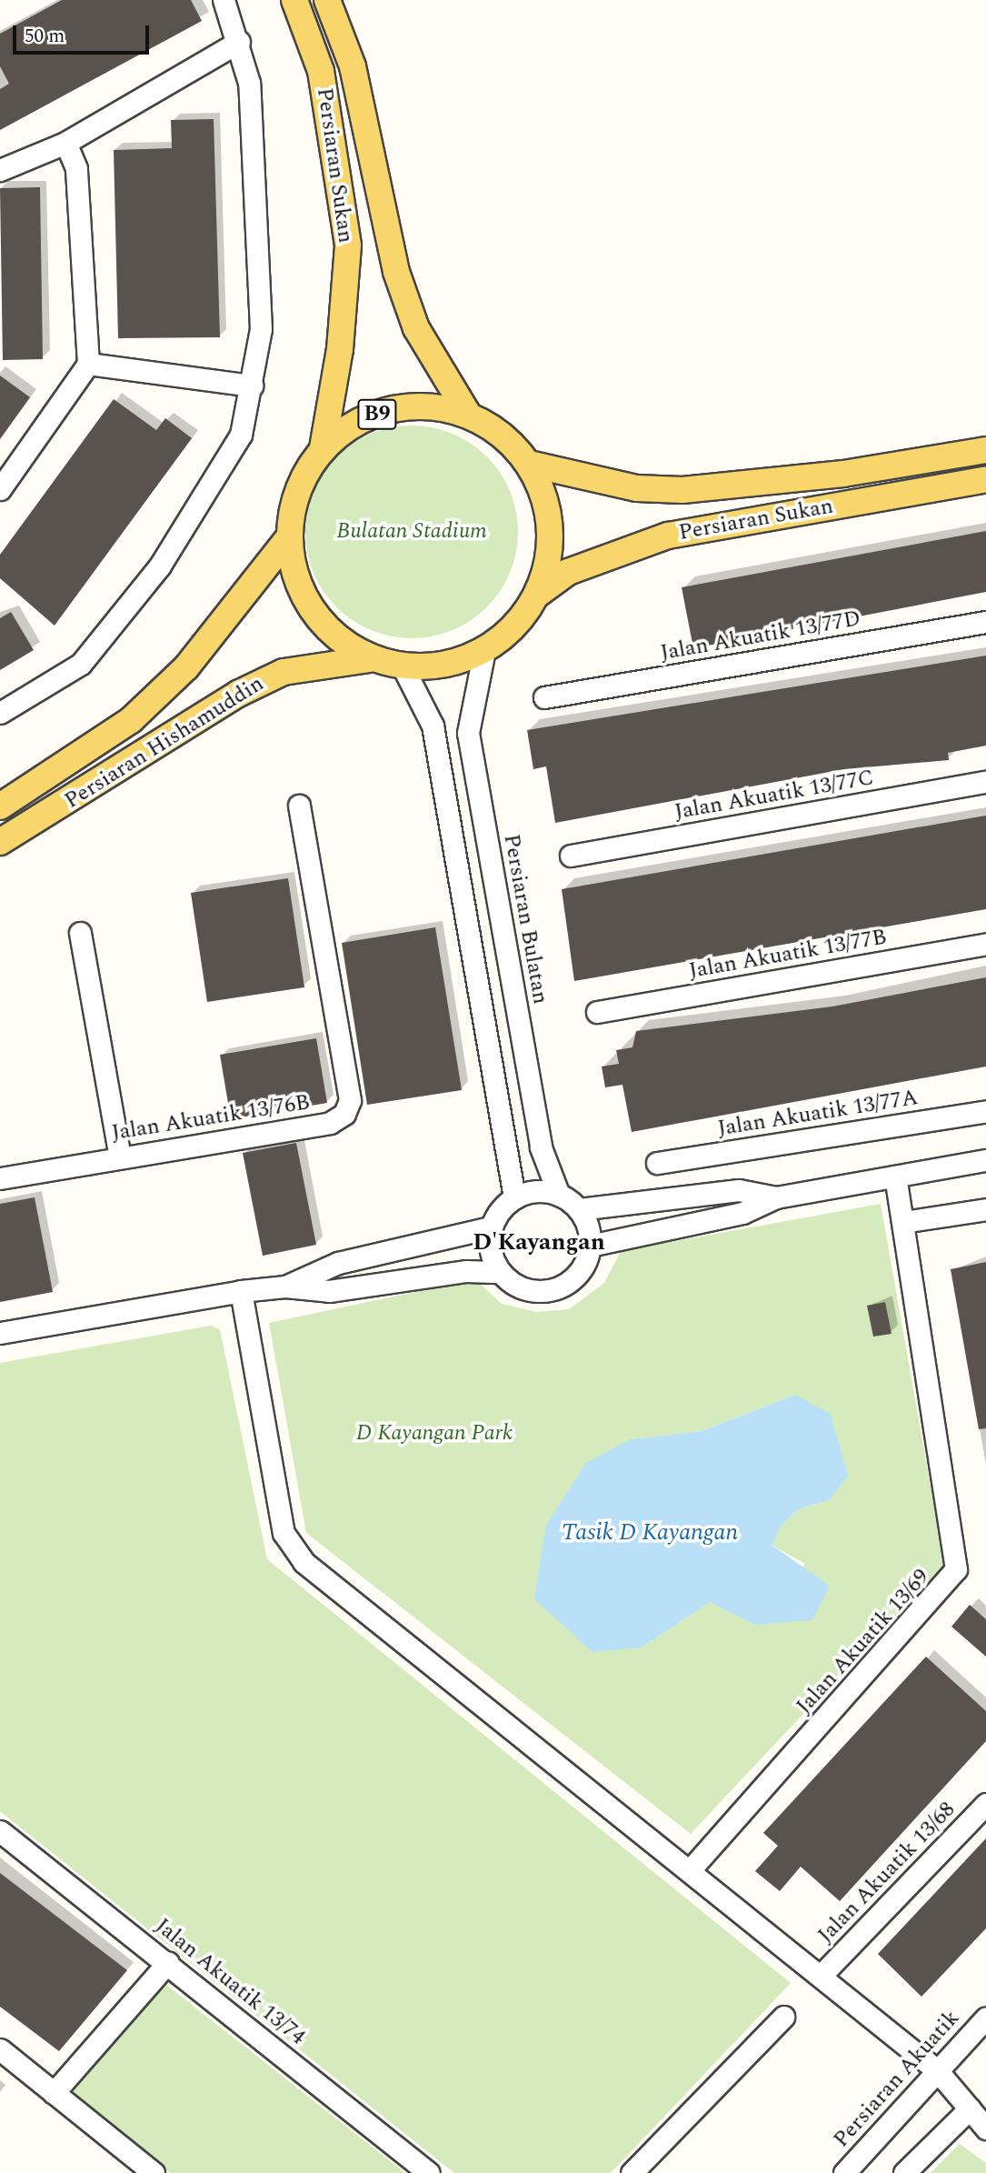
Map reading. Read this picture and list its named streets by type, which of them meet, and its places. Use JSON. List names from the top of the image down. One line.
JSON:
{"streets":{"main road":["Persiaran Sukan","B9","Persiaran Hishamuddin"],"street":["Jalan Akuatik 13/77D","Jalan Akuatik 13/77C","Persiaran Bulatan","Jalan Akuatik 13/77B","Jalan Akuatik 13/77A","Jalan Akuatik 13/76B","Jalan Akuatik 13/69","Jalan Akuatik 13/68","Jalan Akuatik 13/74","Persiaran Akuatik"]},"crossings":[["Persiaran Sukan","B9"],["B9","Persiaran Hishamuddin"],["B9","Persiaran Bulatan"]],"districts":["D'Kayangan"],"water":["Tasik D Kayangan"],"parks":["Bulatan Stadium","D Kayangan Park"],"scale_bar":"50 m"}
